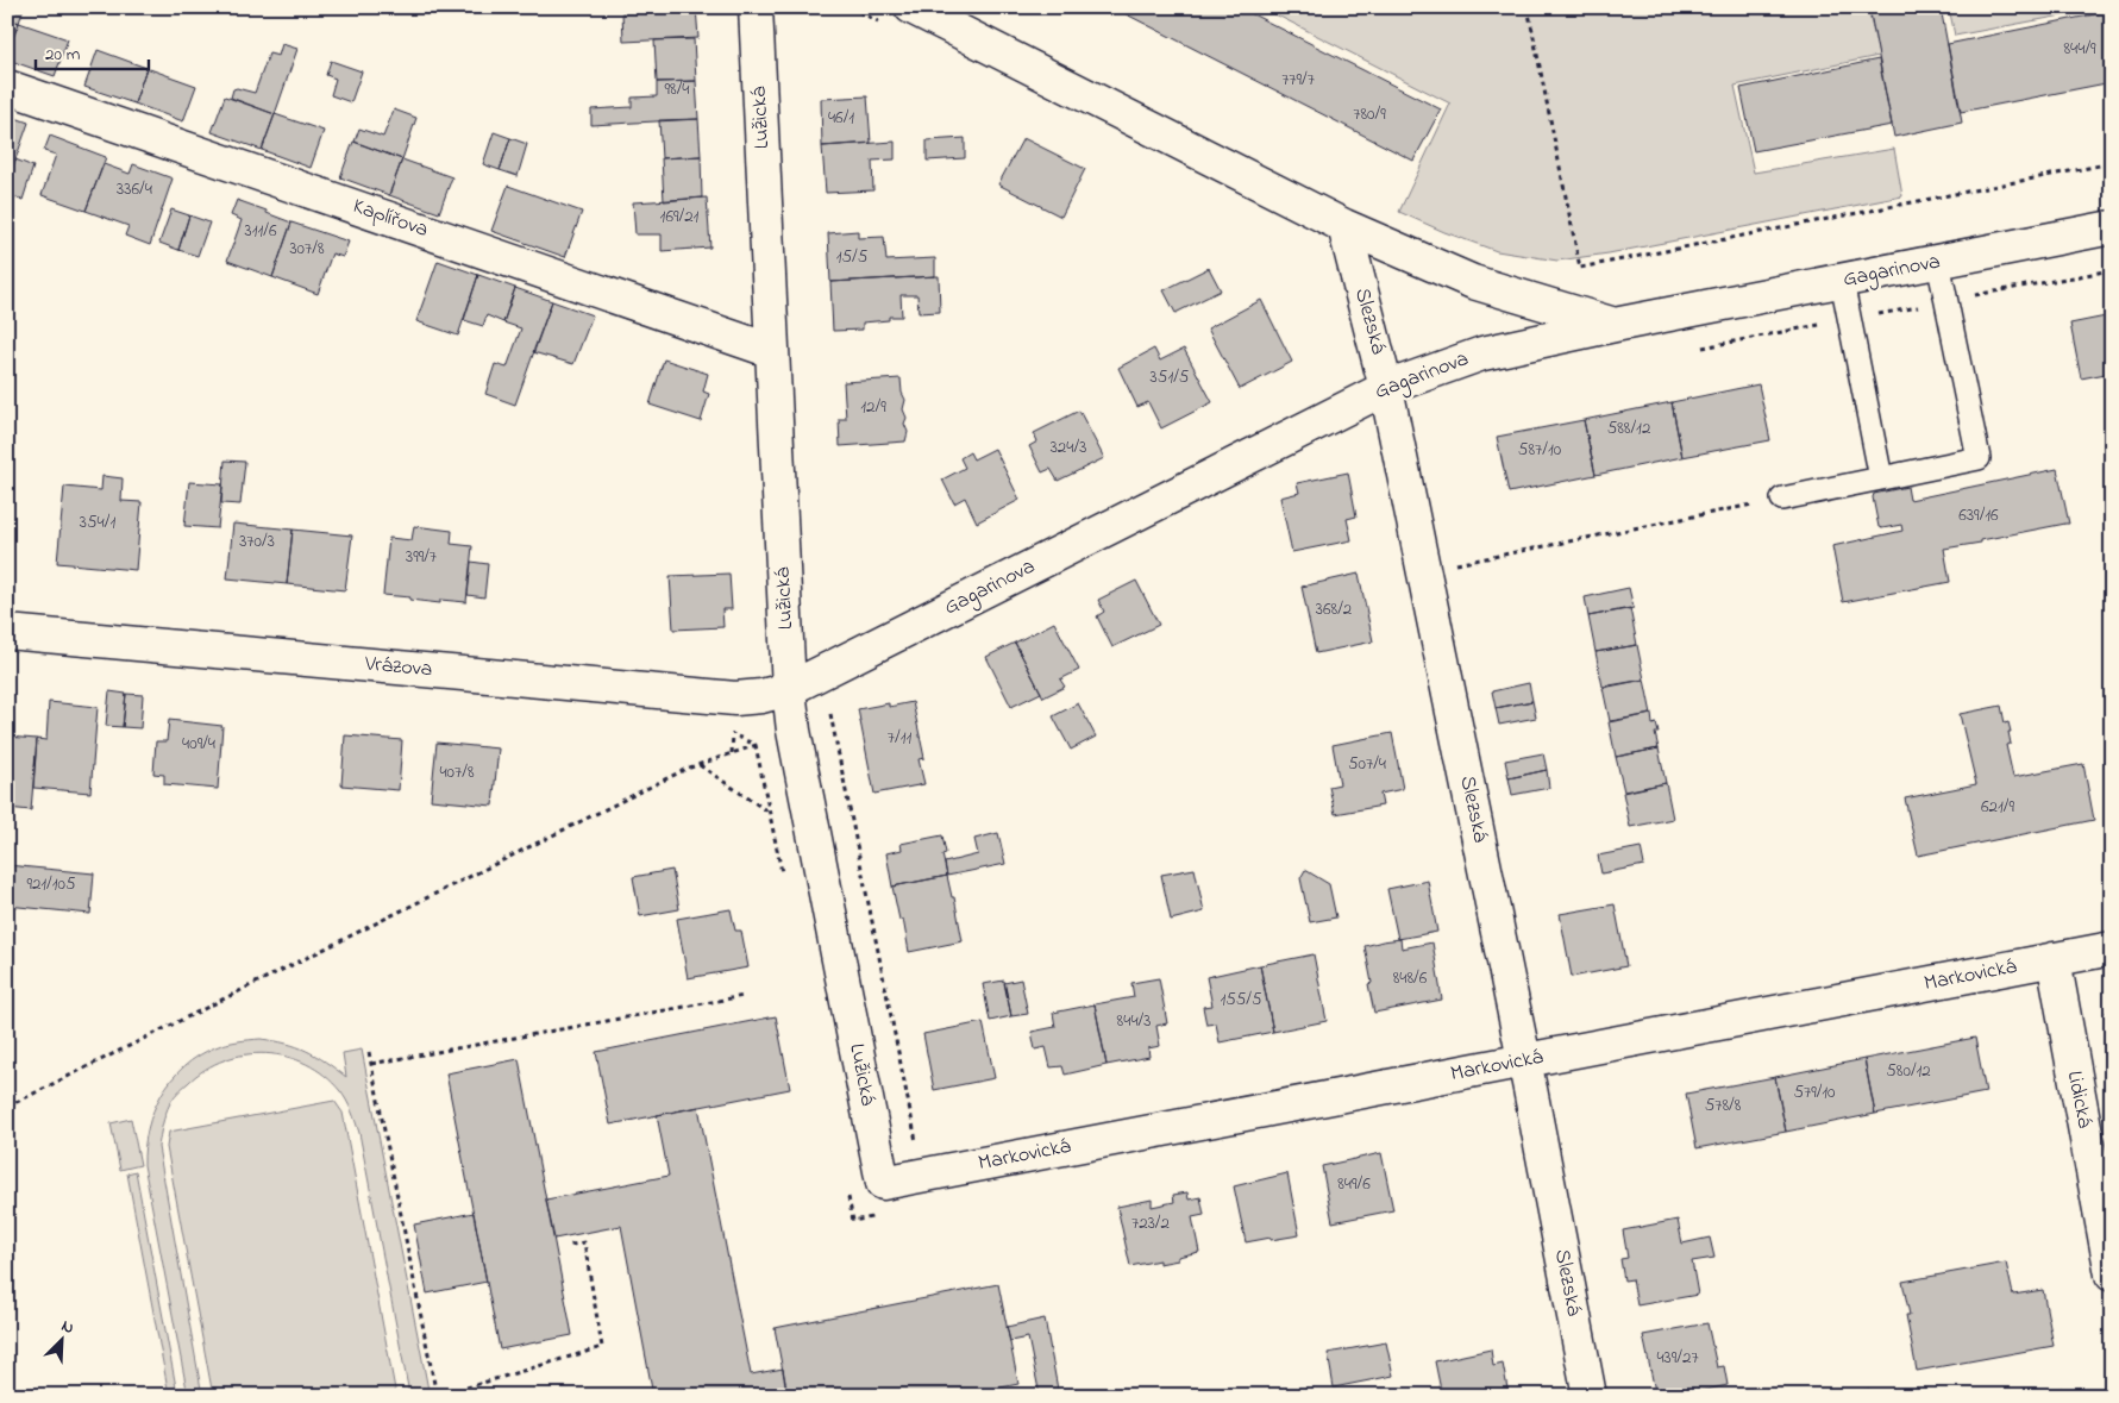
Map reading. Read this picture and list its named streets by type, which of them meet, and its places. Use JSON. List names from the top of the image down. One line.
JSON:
{"streets":{"street":["Lužická","Kaplířova","Gagarinova","Slezská","Vrázova","Markovická","Lidická"]},"crossings":[["Lužická","Kaplířova"],["Lužická","Gagarinova"],["Lužická","Vrázova"],["Lužická","Markovická"],["Gagarinova","Slezská"],["Gagarinova","Vrázova"],["Slezská","Markovická"],["Markovická","Lidická"]],"house_numbers":["844/9","779/7","98/4","780/9","46/1","336/4","169/21","311/6","307/8","15/5","351/5","12/9","588/12","324/3","587/10","639/16","354/1","370/3","399/7","368/2","7/11","409/4","507/4","407/8","621/9","921/105","848/6","155/5","844/3","580/12","579/10","578/8","849/6","723/2","439/27"],"scale_bar":"20 m","north":"top right"}
